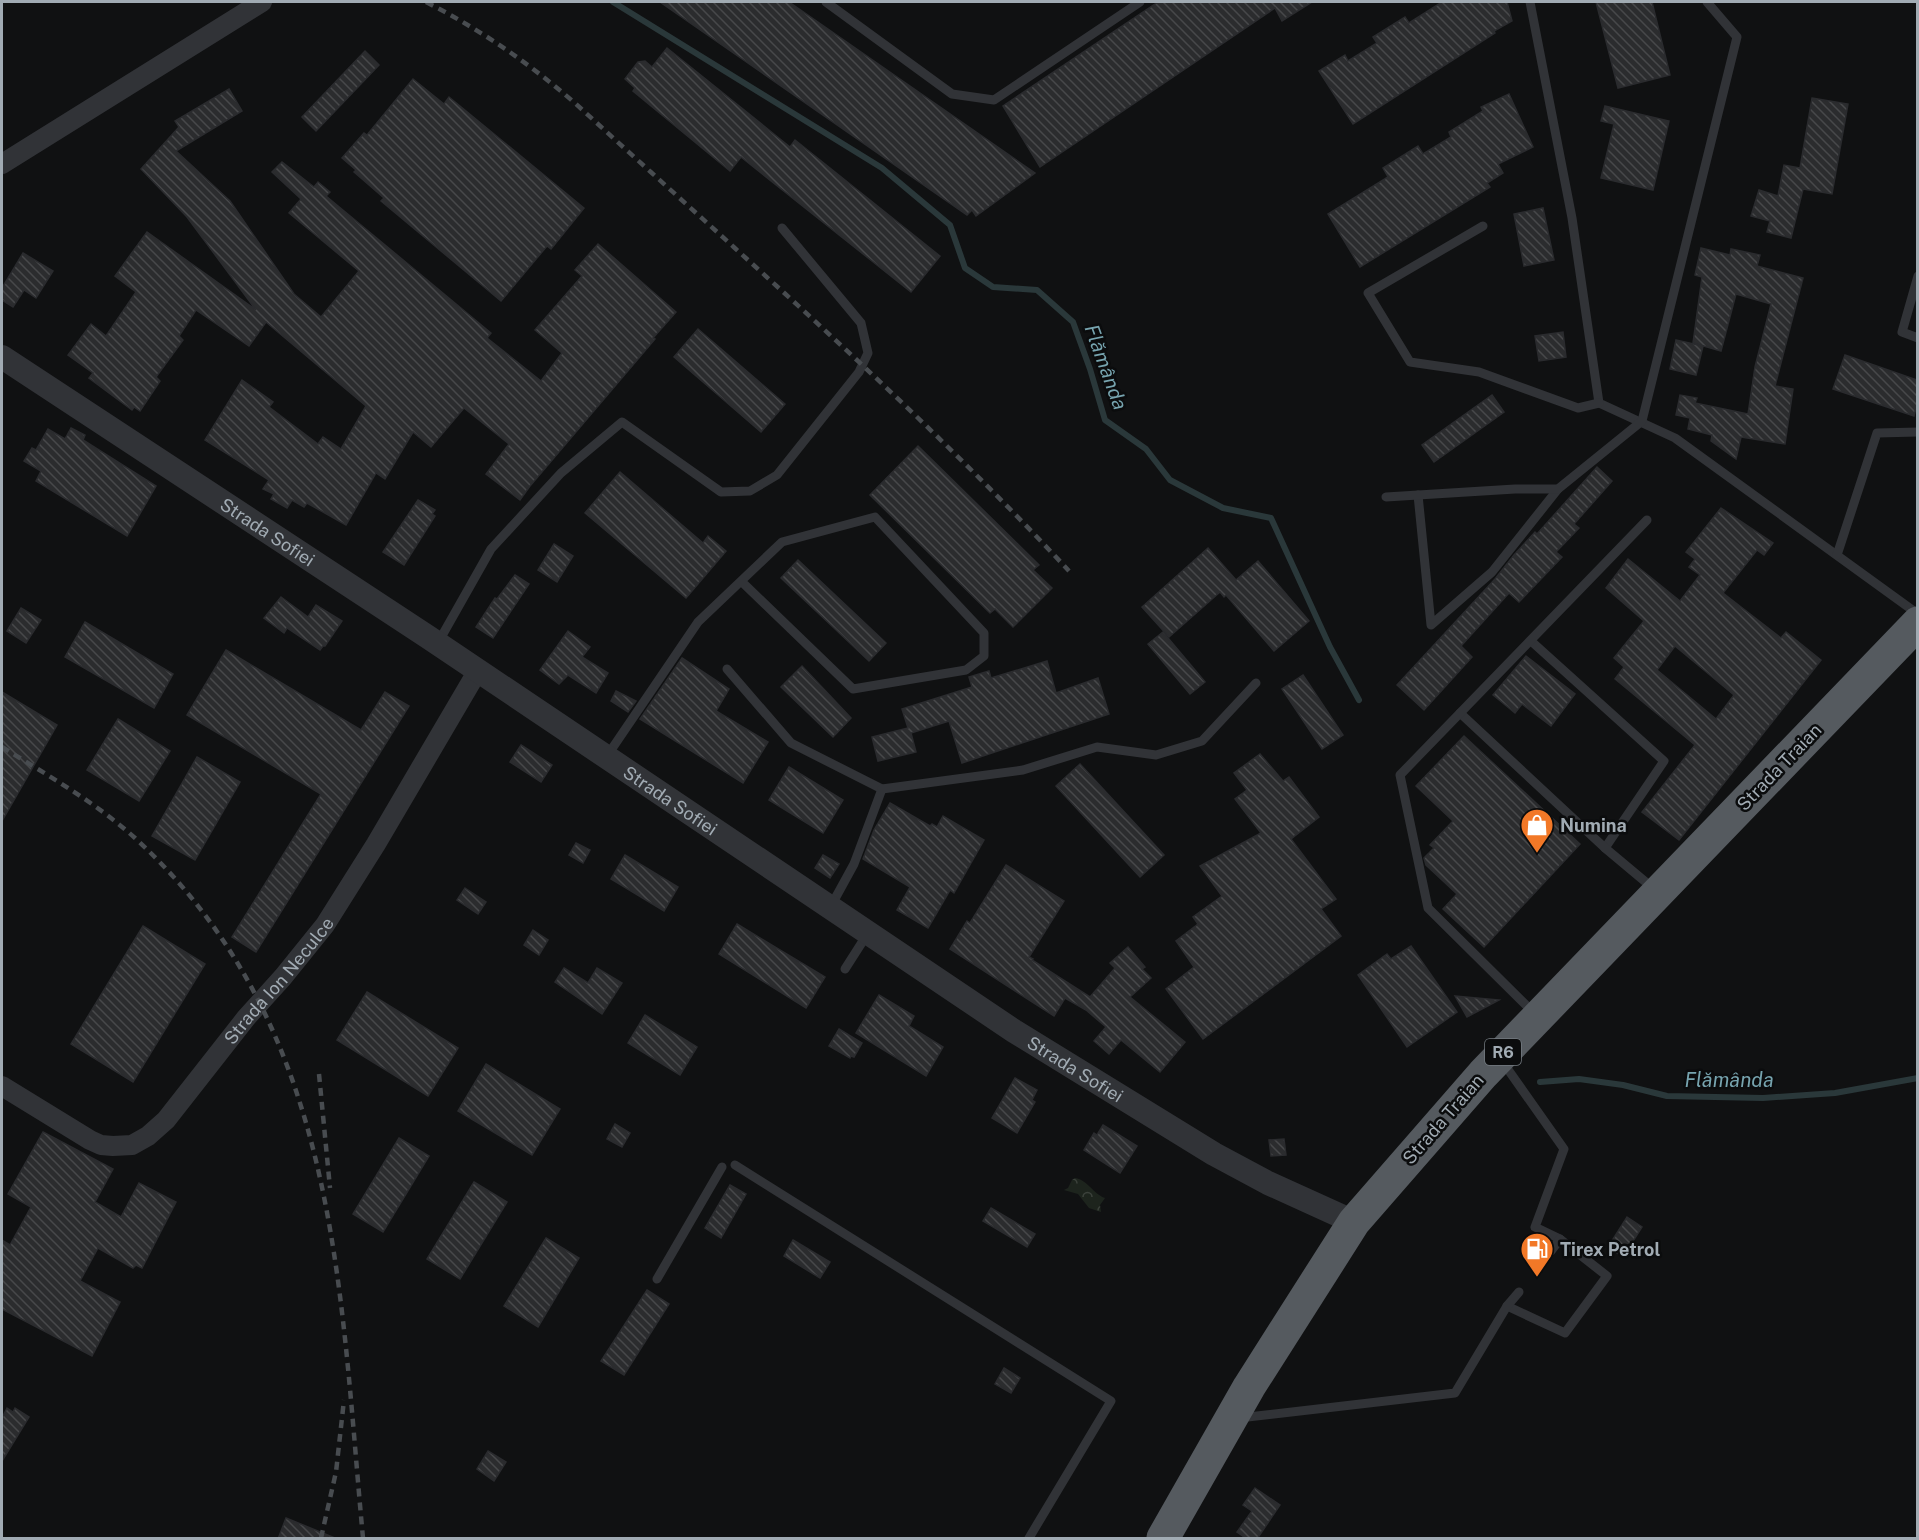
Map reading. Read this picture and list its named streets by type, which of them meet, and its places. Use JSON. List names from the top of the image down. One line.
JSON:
{"streets":{"highway":["Strada Trаian","R6"],"street":["Strada Sofiei","Strada Ion Neculce"]},"crossings":[["Strada Sofiei","Strada Trаian"],["Strada Sofiei","Strada Ion Neculce"]],"water":["Flămânda"],"places":{"shop":["Numina"],"fuel station":["Tirex Petrol"]}}
